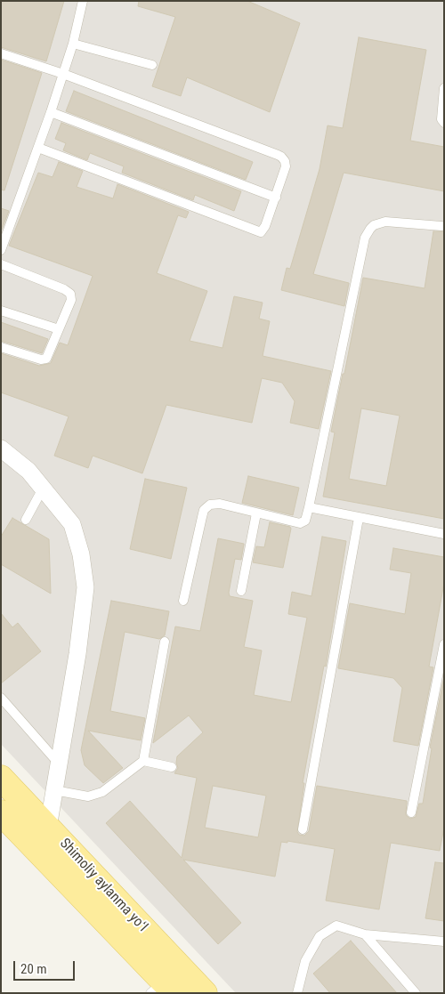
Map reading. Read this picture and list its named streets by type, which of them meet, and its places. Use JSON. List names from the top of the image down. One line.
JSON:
{"streets":{"main road":["Shimoliy aylanma yoʻl"]},"scale_bar":"20 m"}
